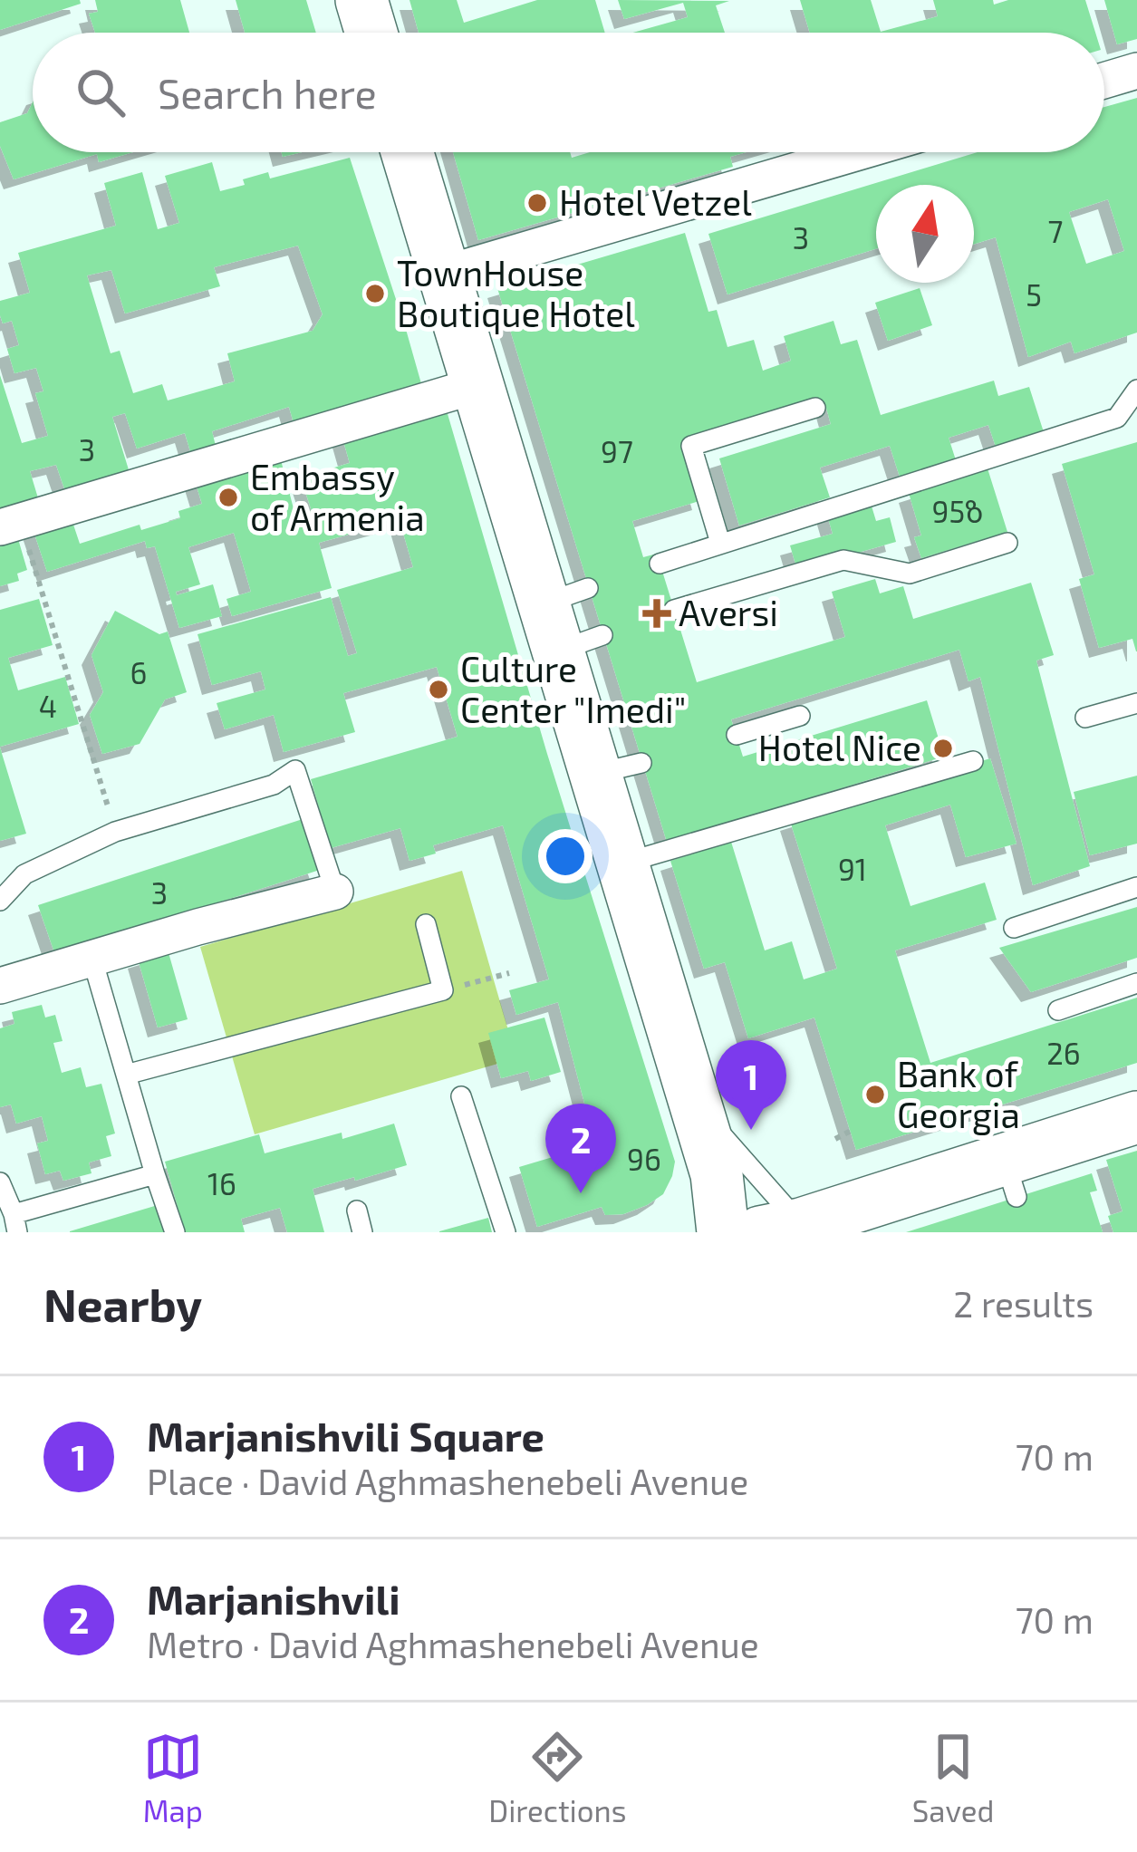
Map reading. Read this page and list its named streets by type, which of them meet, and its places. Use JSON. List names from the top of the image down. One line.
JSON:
{"places":{"other":["Hotel Vetzel","TownHouse Boutique Hotel","Embassy of Armenia","Culture Center \"Imedi\"","Hotel Nice","Bank of Georgia"],"health":["Aversi"]},"house_numbers":["7","3","5","3","97","95ზ","6","4","91","3","26","96","16"],"north":"top","page":{"search":"Search here","pins":["1","2"],"heading":["Nearby","2 results"],"list":[{"mark":"1","name":"Marjanishvili Square","note":"Place · David Aghmashenebeli Avenue","value":"70 m"},{"mark":"2","name":"Marjanishvili","note":"Metro · David Aghmashenebeli Avenue","value":"70 m"}],"nav":["Map","Directions","Saved"]}}
